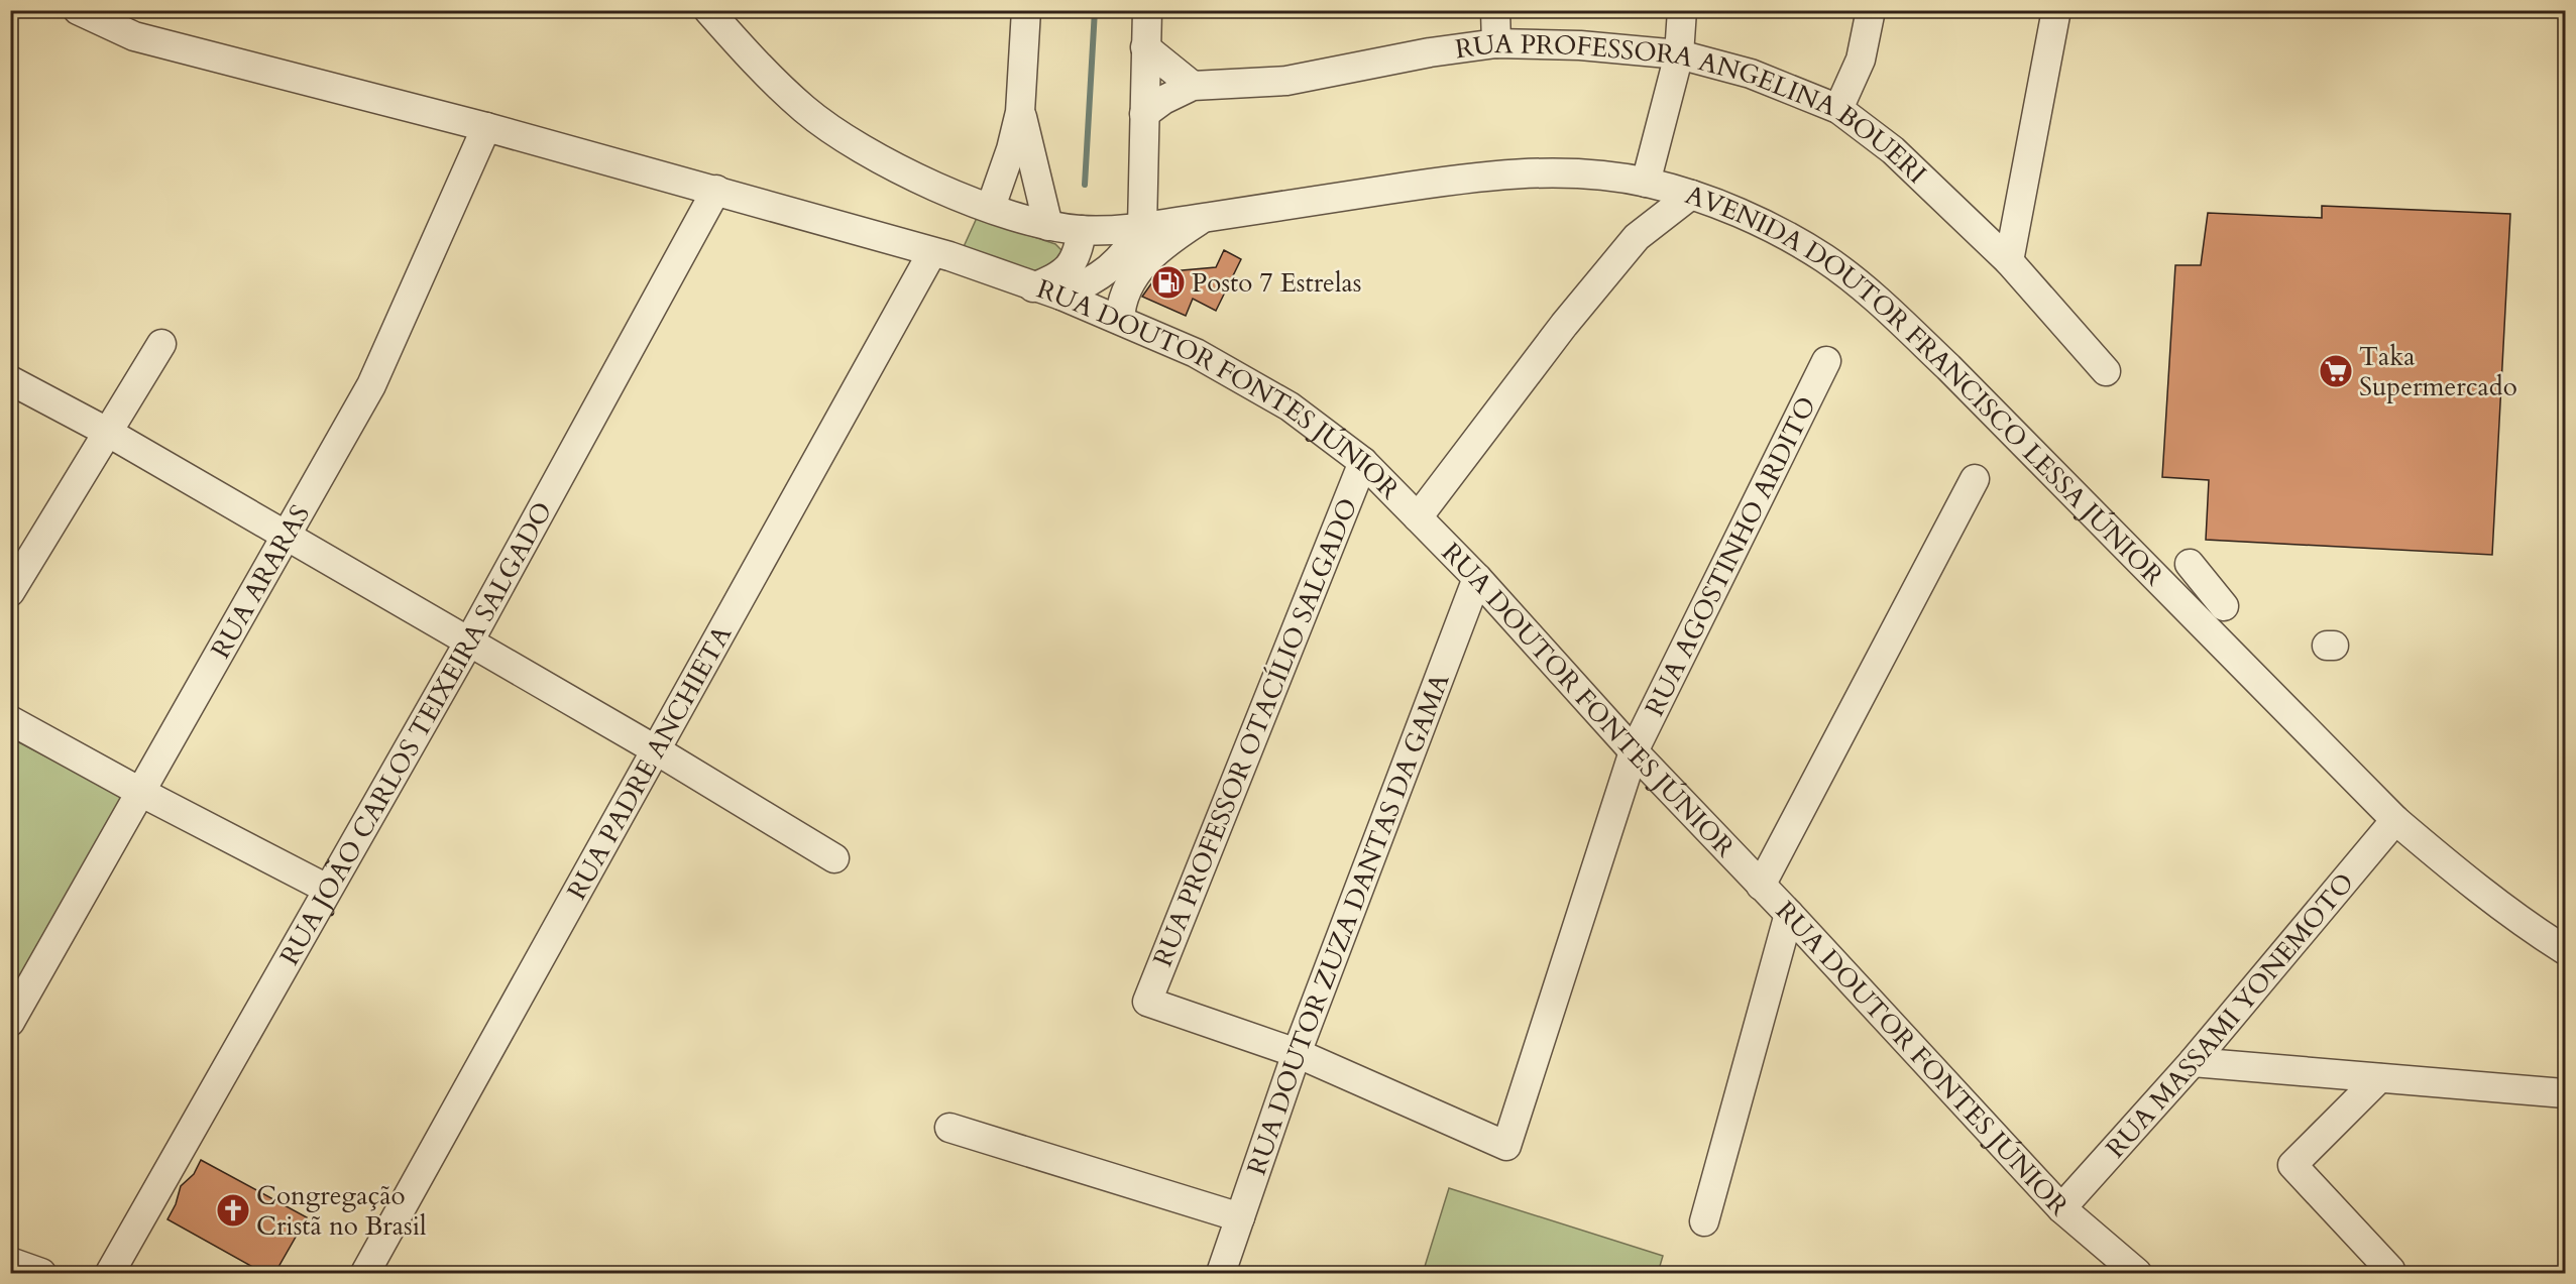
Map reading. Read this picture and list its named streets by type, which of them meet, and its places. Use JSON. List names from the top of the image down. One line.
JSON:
{"streets":{"street":["RUA PROFESSORA ANGELINA BOUERI","AVENIDA DOUTOR FRANCISCO LESSA JÚNIOR","RUA DOUTOR FONTES JÚNIOR","RUA AGOSTINHO ARDITO","RUA ARARAS","RUA JOÃO CARLOS TEIXEIRA SALGADO","RUA PROFESSOR OTACÍLIO SALGADO","RUA PADRE ANCHIETA","RUA DOUTOR ZUZA DANTAS DA GAMA","RUA MASSAMI YONEMOTO"]},"crossings":[["AVENIDA DOUTOR FRANCISCO LESSA JÚNIOR","RUA MASSAMI YONEMOTO"],["RUA DOUTOR FONTES JÚNIOR","RUA AGOSTINHO ARDITO"],["RUA DOUTOR FONTES JÚNIOR","RUA ARARAS"],["RUA DOUTOR FONTES JÚNIOR","RUA JOÃO CARLOS TEIXEIRA SALGADO"],["RUA DOUTOR FONTES JÚNIOR","RUA PROFESSOR OTACÍLIO SALGADO"],["RUA DOUTOR FONTES JÚNIOR","RUA PADRE ANCHIETA"],["RUA DOUTOR FONTES JÚNIOR","RUA DOUTOR ZUZA DANTAS DA GAMA"],["RUA DOUTOR FONTES JÚNIOR","RUA MASSAMI YONEMOTO"],["RUA AGOSTINHO ARDITO","RUA PROFESSOR OTACÍLIO SALGADO"],["RUA AGOSTINHO ARDITO","RUA DOUTOR ZUZA DANTAS DA GAMA"],["RUA PROFESSOR OTACÍLIO SALGADO","RUA DOUTOR ZUZA DANTAS DA GAMA"]],"places":{"fuel station":["Posto 7 Estrelas"],"supermarket":["Taka Supermercado"],"church":["Congregação Cristã no Brasil"]}}
